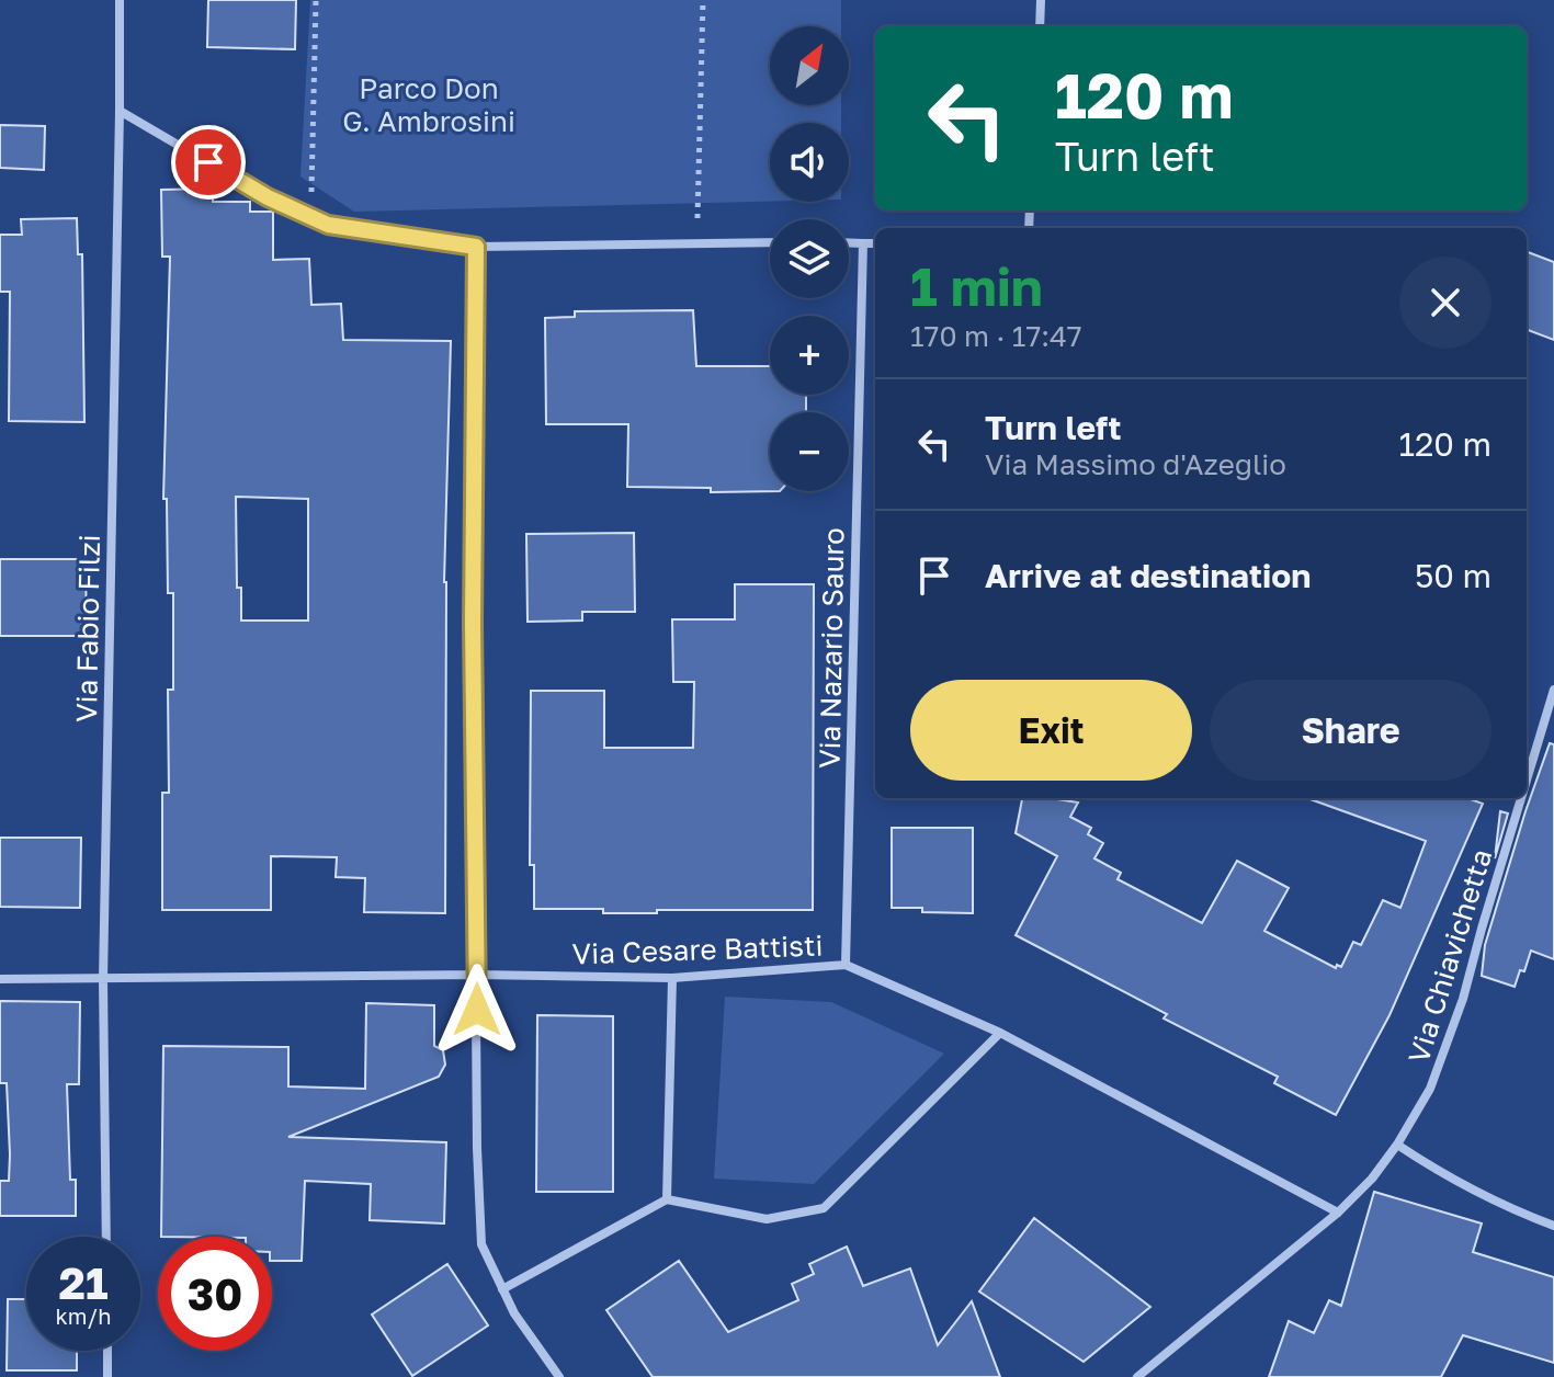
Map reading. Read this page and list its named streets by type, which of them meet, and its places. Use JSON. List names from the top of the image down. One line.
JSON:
{"streets":{"street":["Via Fabio Filzi","Via Nazario Sauro","Via Cesare Battisti","Via Chiavichetta"]},"crossings":[["Via Fabio Filzi","Via Cesare Battisti"],["Via Nazario Sauro","Via Cesare Battisti"],["Via Cesare Battisti","Via Chiavichetta"]],"parks":["Parco Don G. Ambrosini"],"north":"top right","page":{"map_buttons":["+","−"],"turn":["120 m","Turn left"],"heading":["1 min","170 m · 17:47"],"list":[{"name":"Turn left","note":"Via Massimo d'Azeglio","value":"120 m"},{"name":"Arrive at destination","value":"50 m"}],"buttons":["Exit","Share"],"speed":"21 km/h","limit":"30"}}
